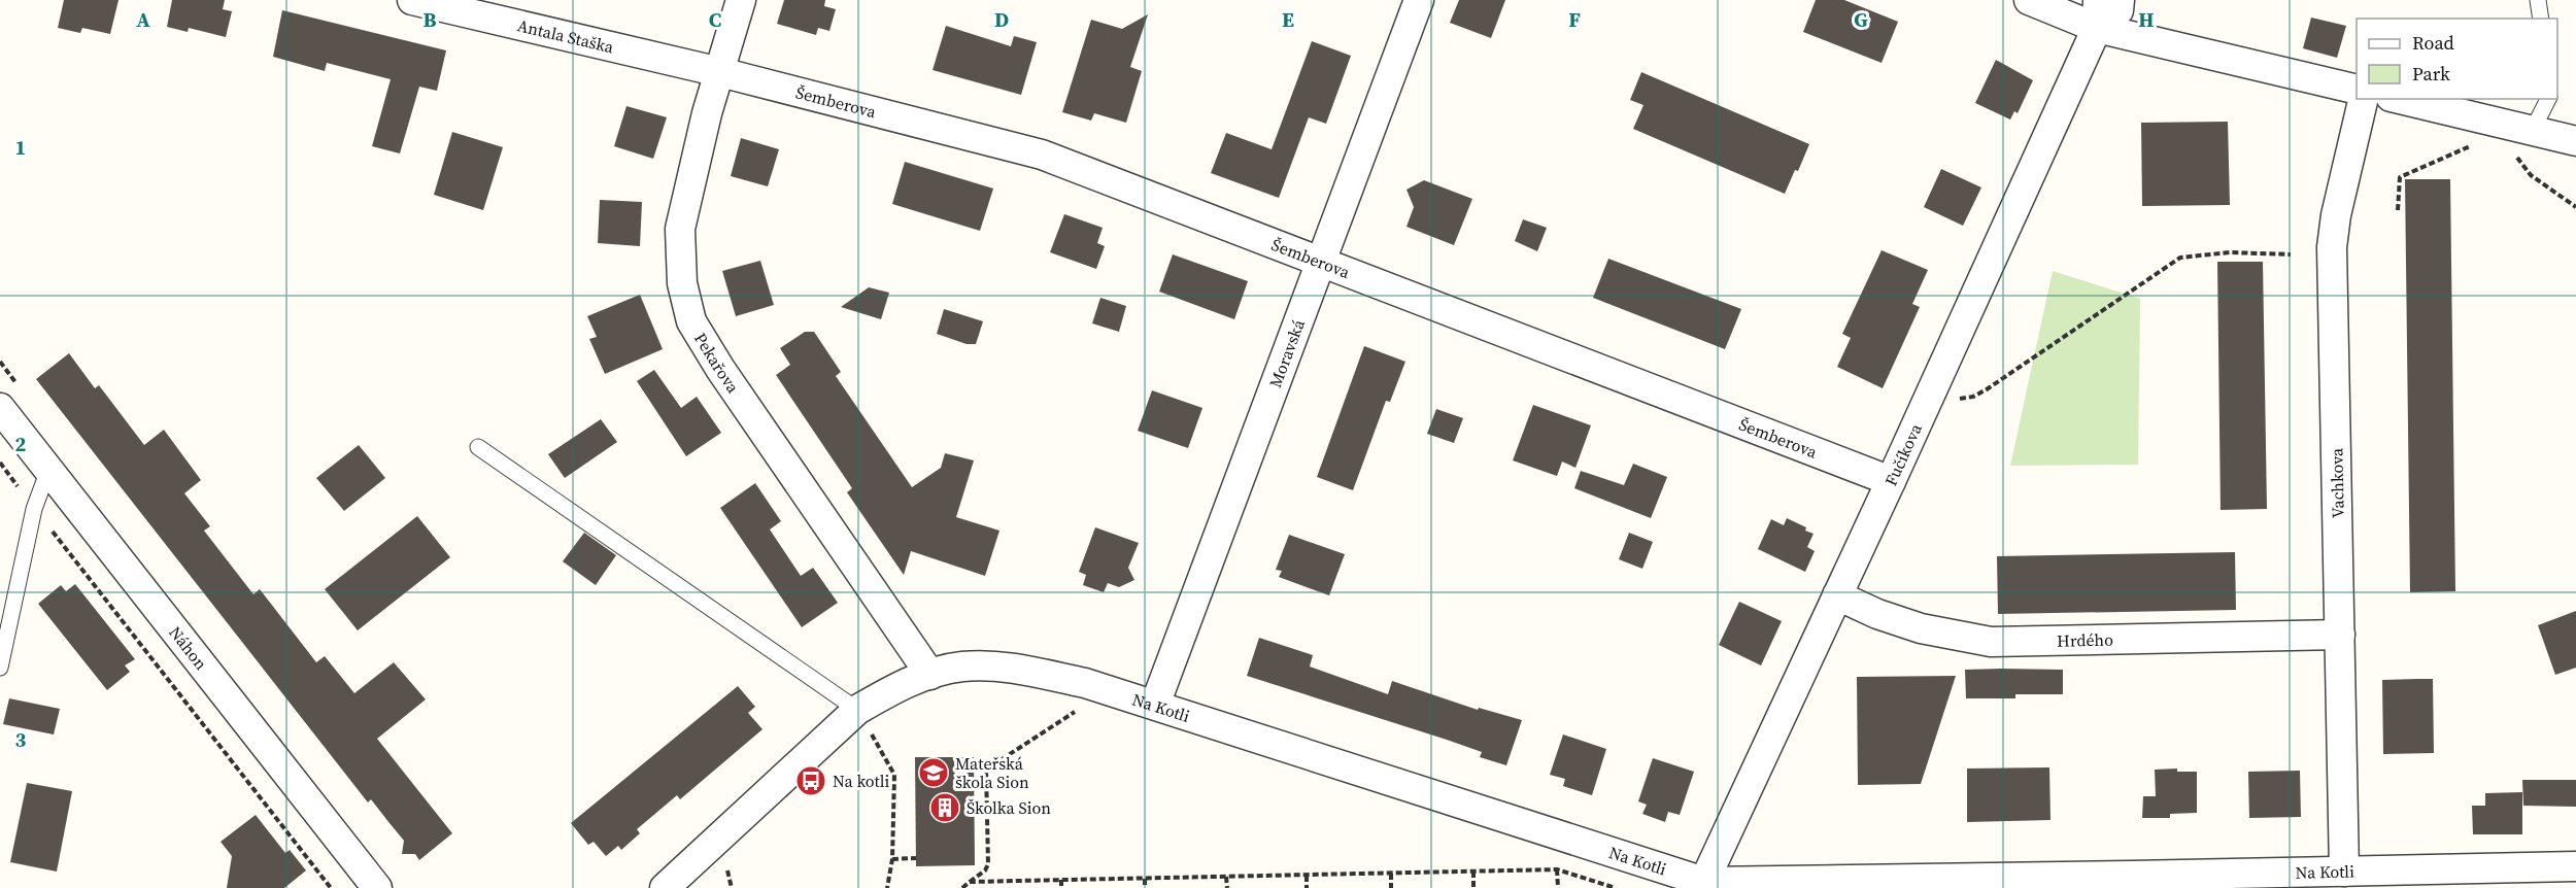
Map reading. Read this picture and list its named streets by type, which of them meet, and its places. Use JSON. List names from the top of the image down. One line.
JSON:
{"streets":{"street":["Antala Staška","Šemberova","Moravská","Pekařova","Fučíkova","Vachkova","Hrdého","Náhon","Na Kotli"]},"crossings":[["Antala Staška","Šemberova"],["Antala Staška","Pekařova"],["Šemberova","Moravská"],["Šemberova","Pekařova"],["Šemberova","Fučíkova"],["Moravská","Na Kotli"],["Pekařova","Na Kotli"],["Fučíkova","Hrdého"],["Fučíkova","Na Kotli"],["Vachkova","Hrdého"],["Vachkova","Na Kotli"]],"places":{"school or university":["Mateřská škola Sion"],"bus stop":["Na kotli"],"building":["Školka Sion"]},"legend":["Road","Park"],"grid":{"columns":["A","B","C","D","E","F","G","H"],"rows":["1","2","3"]}}
